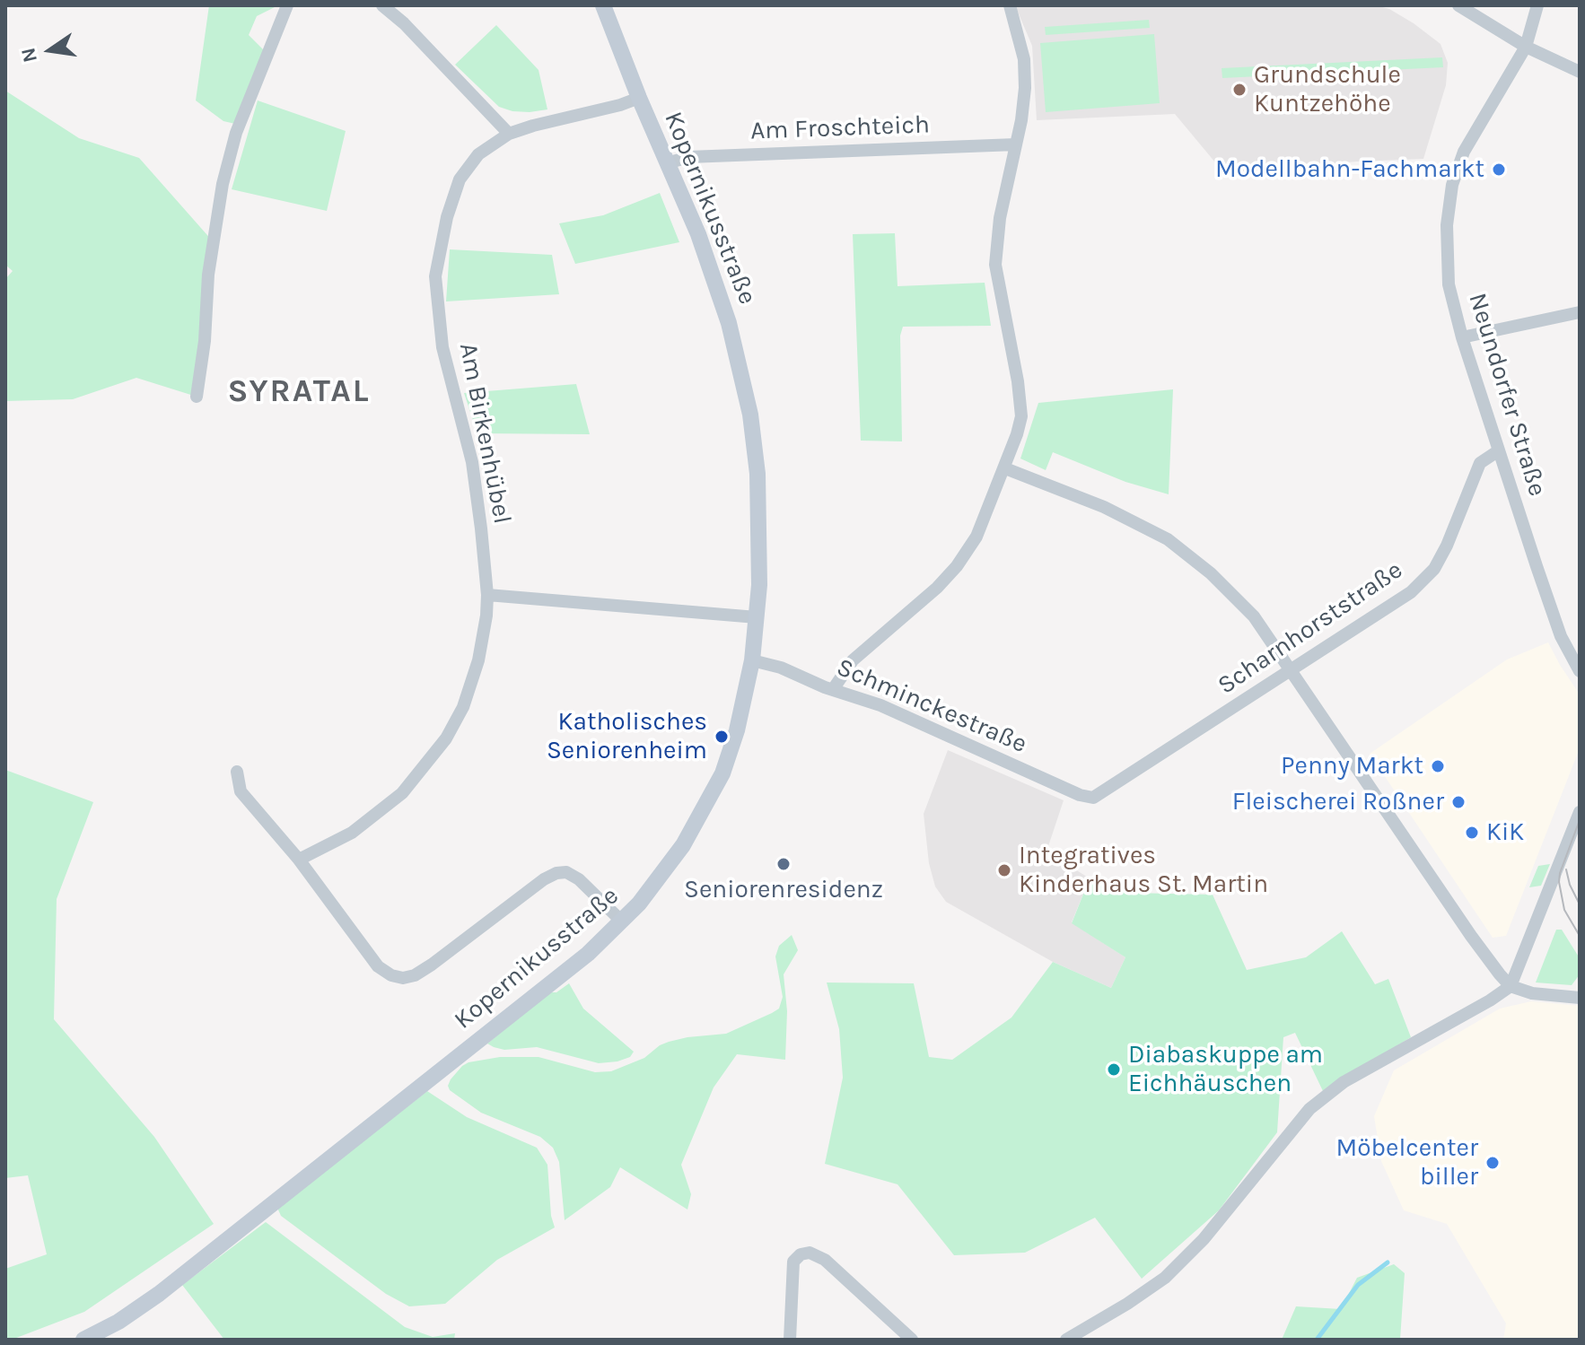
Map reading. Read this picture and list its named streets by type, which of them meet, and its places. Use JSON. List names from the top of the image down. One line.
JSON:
{"streets":{"street":["Am Froschteich","Kopernikusstraße","Neundorfer Straße","Am Birkenhübel","Scharnhorststraße","Schminckestraße"]},"crossings":[["Am Froschteich","Kopernikusstraße"],["Kopernikusstraße","Am Birkenhübel"],["Kopernikusstraße","Schminckestraße"],["Neundorfer Straße","Scharnhorststraße"],["Scharnhorststraße","Schminckestraße"]],"districts":["SYRATAL"],"places":["Grundschule Kuntzehöhe","Modellbahn-Fachmarkt","Katholisches Seniorenheim","Penny Markt","Fleischerei Roßner","KiK","Seniorenresidenz","Integratives Kinderhaus St. Martin","Diabaskuppe am Eichhäuschen","Möbelcenter biller"],"north":"left"}
